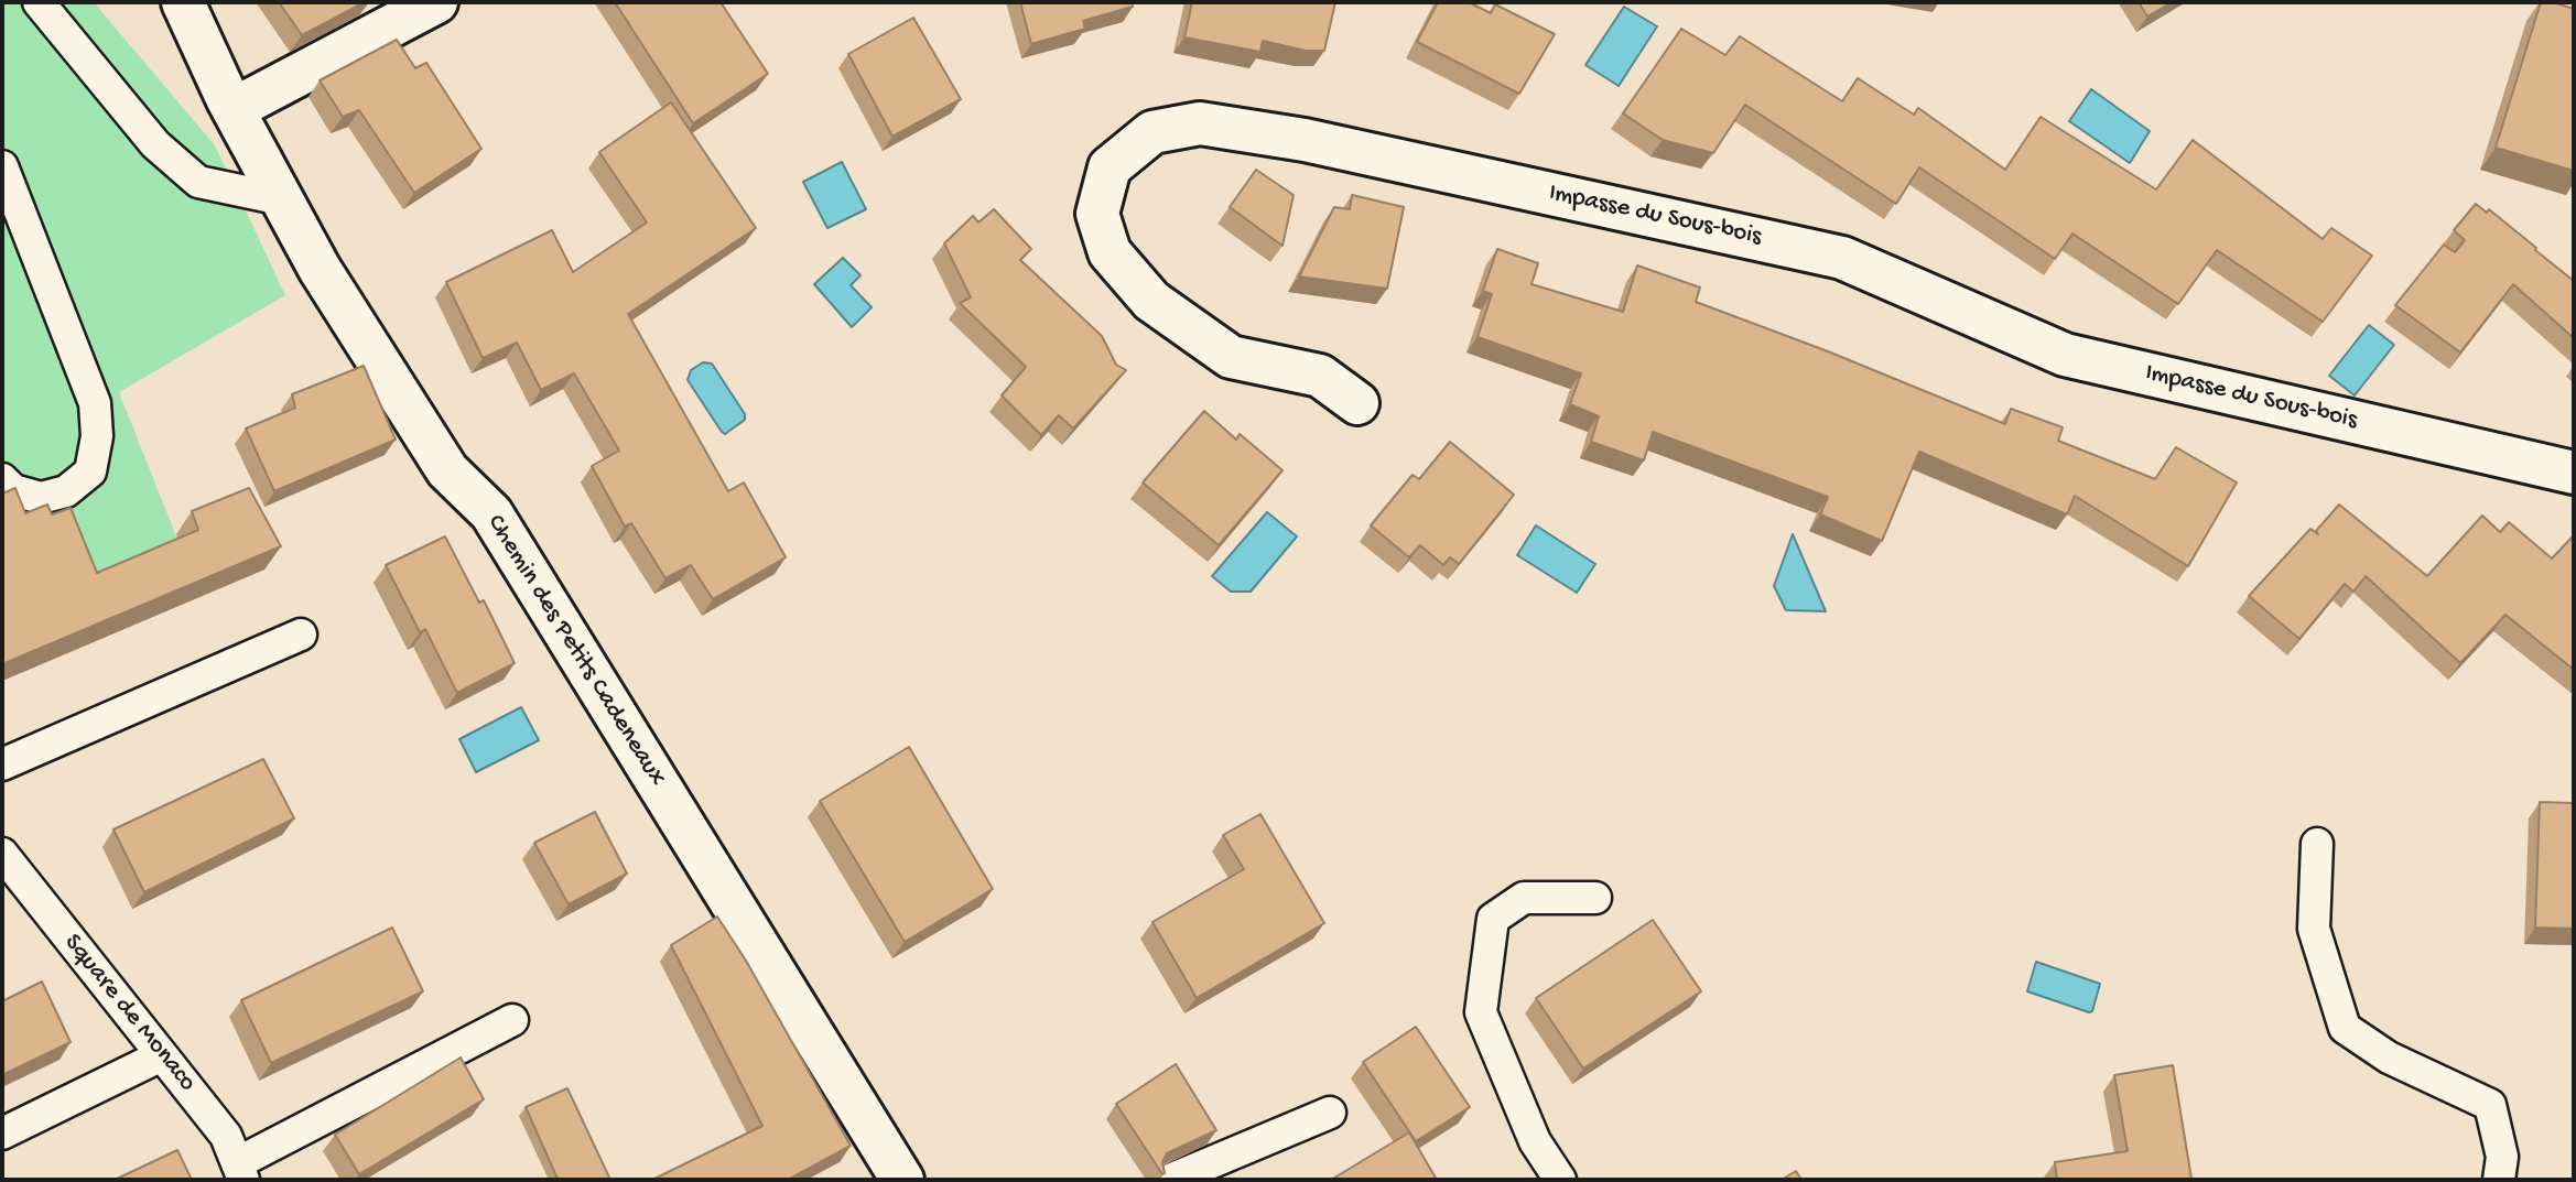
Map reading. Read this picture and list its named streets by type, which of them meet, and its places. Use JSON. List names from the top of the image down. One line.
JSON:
{"streets":{"street":["Impasse du Sous-bois","Chemin des Petits Cadeneaux"],"lane":["Square de Monaco"]}}
